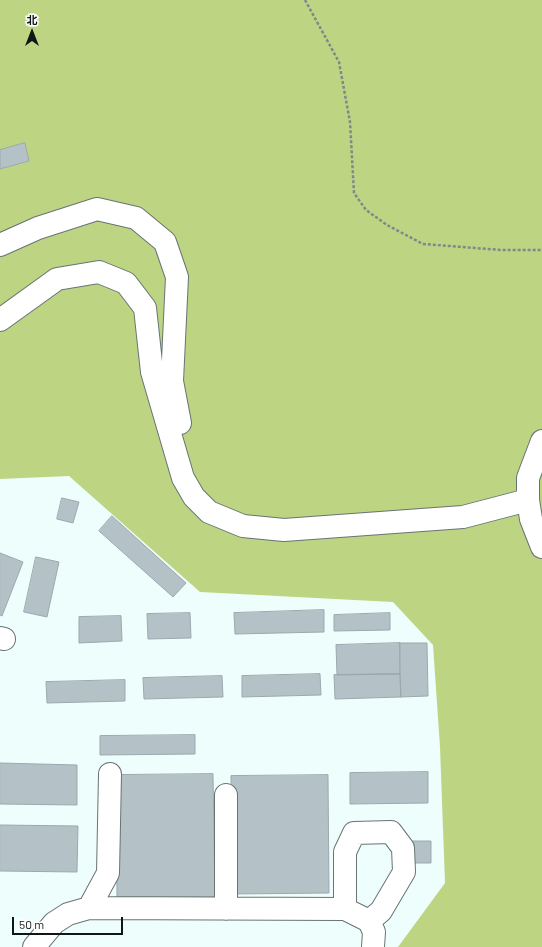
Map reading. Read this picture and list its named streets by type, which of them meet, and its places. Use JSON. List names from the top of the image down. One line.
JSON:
{"scale_bar":"50 m","north":"top"}
